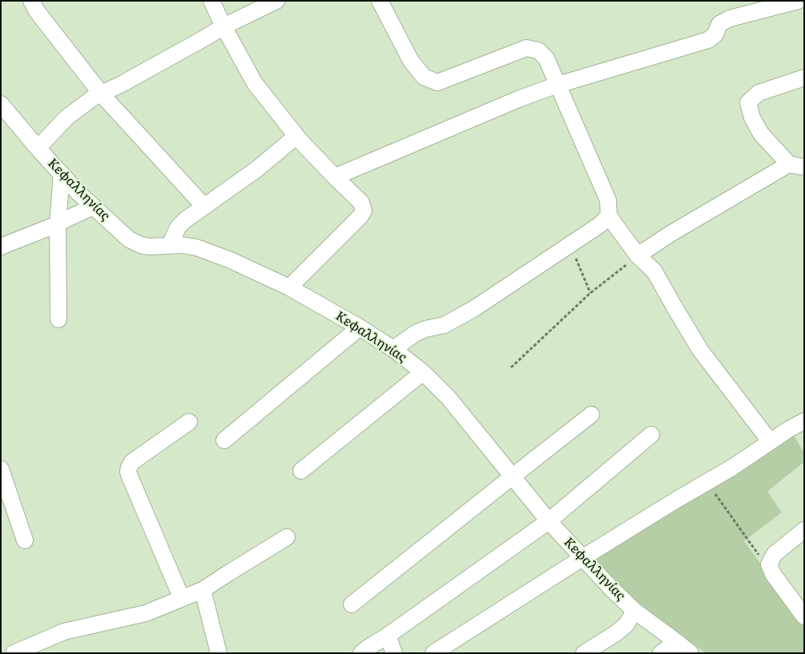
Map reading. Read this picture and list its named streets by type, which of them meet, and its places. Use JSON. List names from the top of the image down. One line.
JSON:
{"streets":{"street":["Κεφαλληνίας"]}}
